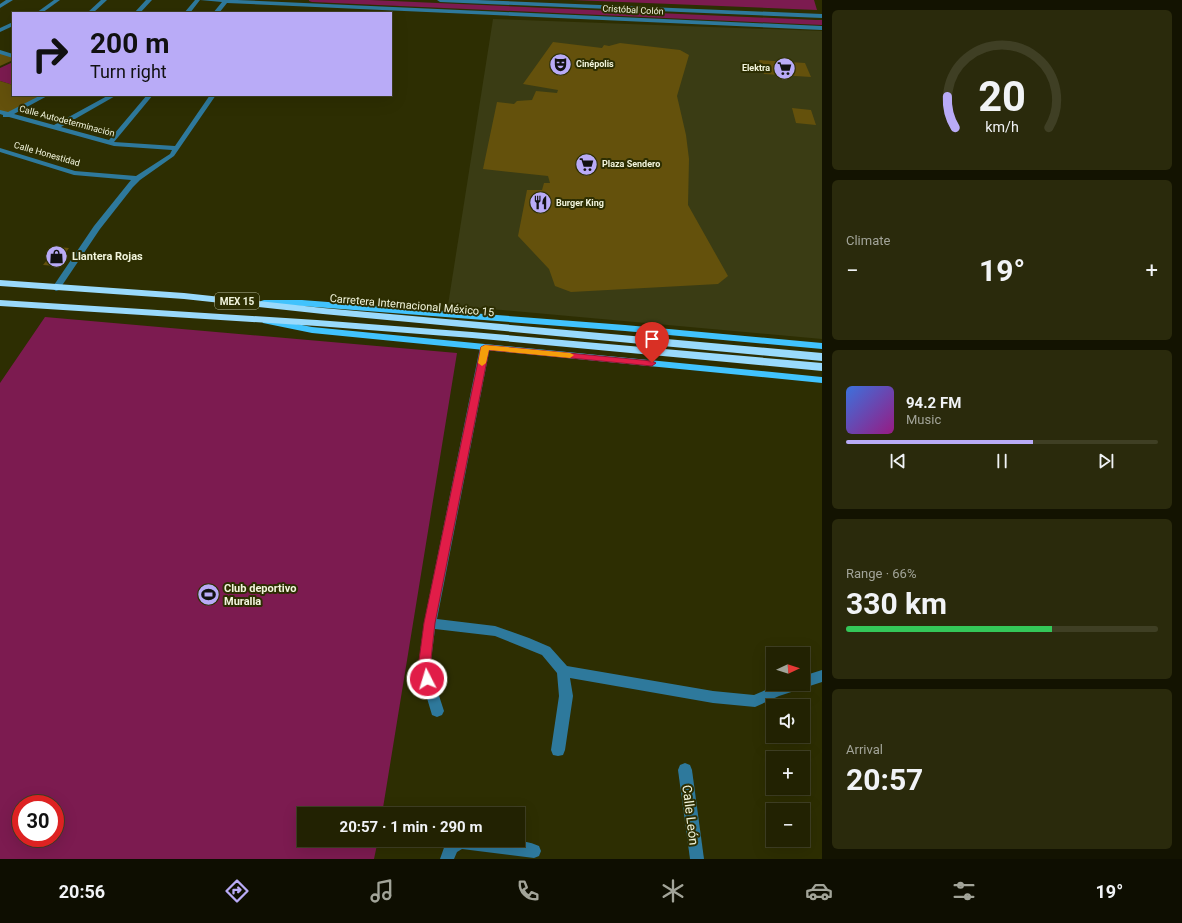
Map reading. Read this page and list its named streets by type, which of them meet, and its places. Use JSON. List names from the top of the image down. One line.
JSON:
{"streets":{"highway":["MEX 15","Carretera Internacional México 15"],"street":["Cristóbal Colón","Calle Autodeterminación","Calle Honestidad","Calle León"]},"places":{"theatre":["Cinépolis"],"supermarket":["Elektra","Plaza Sendero"],"restaurant":["Burger King"],"shop":["Llantera Rojas"],"sports":["Club deportivo Muralla"]},"north":"right","page":{"turn":["200 m","Turn right"],"tile":["Climate",["Range · 66%","330 km"],["Arrival","20:57"]],"heat":["−","19°","+"],"song":["94.2 FM","Music"],"map_buttons":["+","−"],"limit":"30","trip":"20:57 · 1 min · 290 m","tabs":["20:56","19°"],"gauge":["20","km/h"]}}
